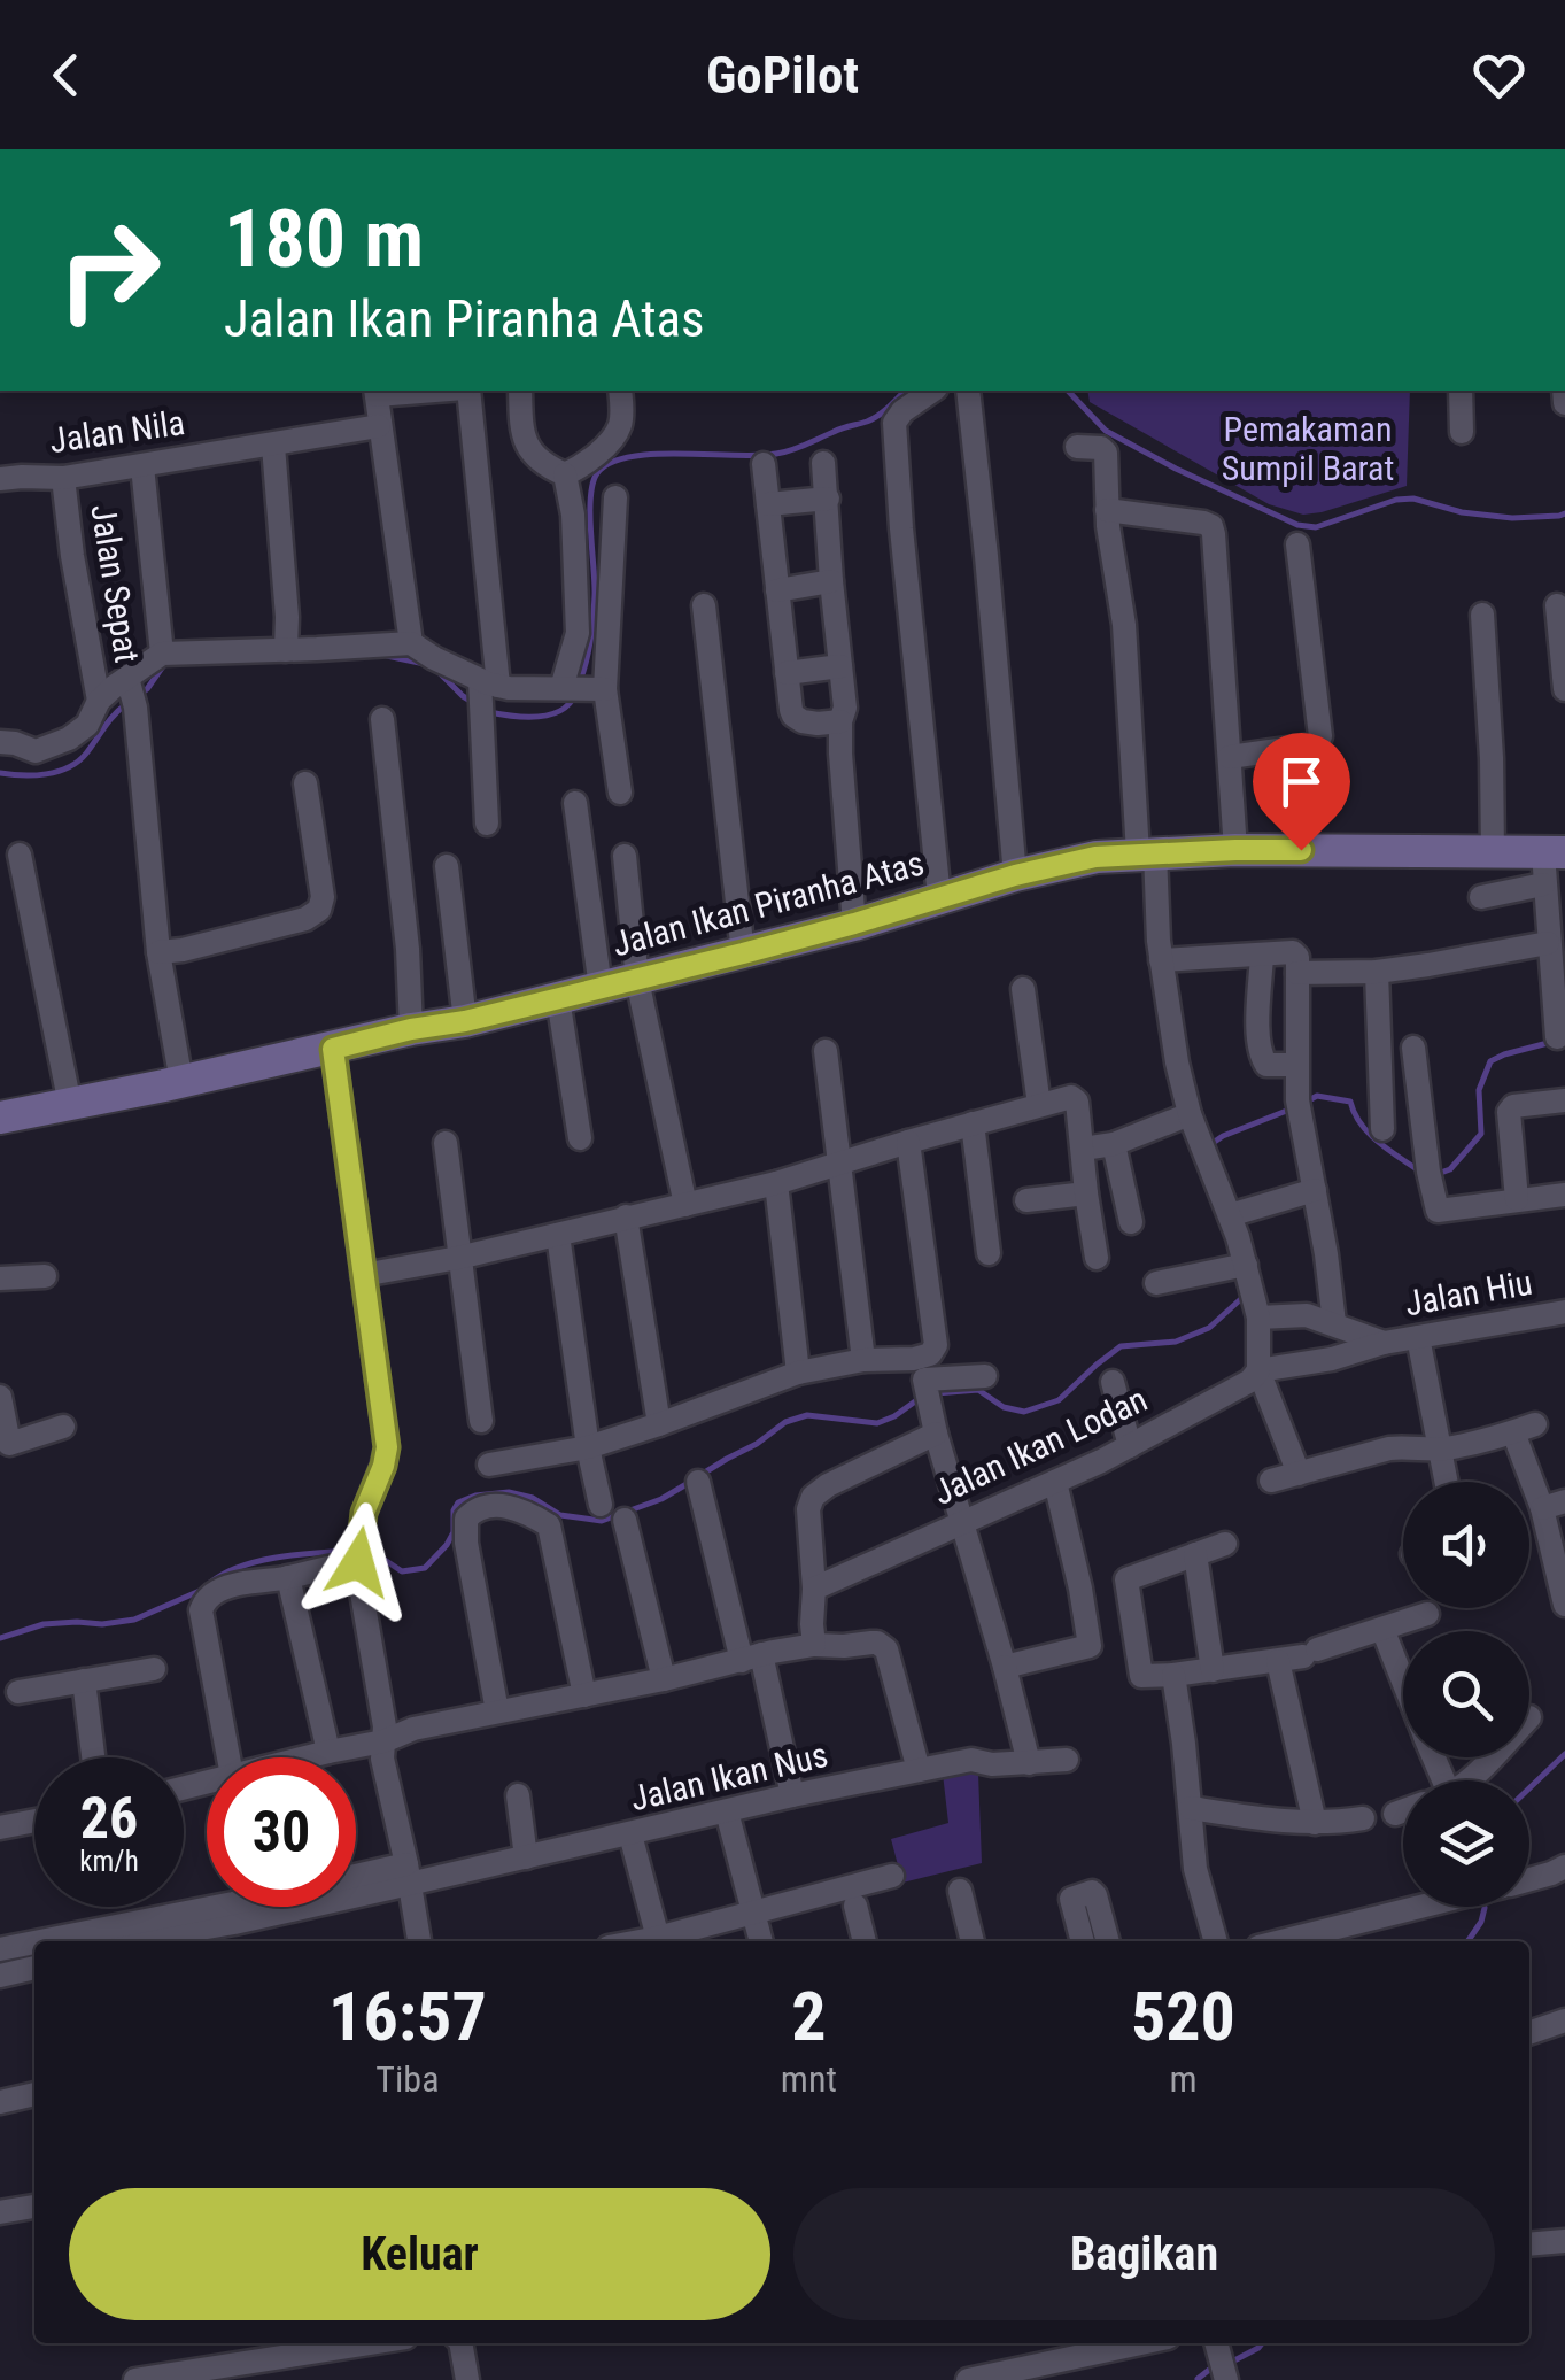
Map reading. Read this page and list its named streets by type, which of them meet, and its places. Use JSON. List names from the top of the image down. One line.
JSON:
{"streets":{"street":["Jalan Nila","Jalan Sepat","Jalan Ikan Piranha Atas","Jalan Hiu","Jalan Ikan Lodan","Jalan Ikan Nus"]},"crossings":[["Jalan Nila","Jalan Sepat"],["Jalan Hiu","Jalan Ikan Lodan"]],"parks":["Pemakaman Sumpil Barat"],"page":{"header":"GoPilot","turn":["180 m","Jalan Ikan Piranha Atas"],"speed":"26 km/h","limit":"30","eta":["16:57","Tiba","2","mnt","520","m"],"buttons":["Keluar","Bagikan"]}}
